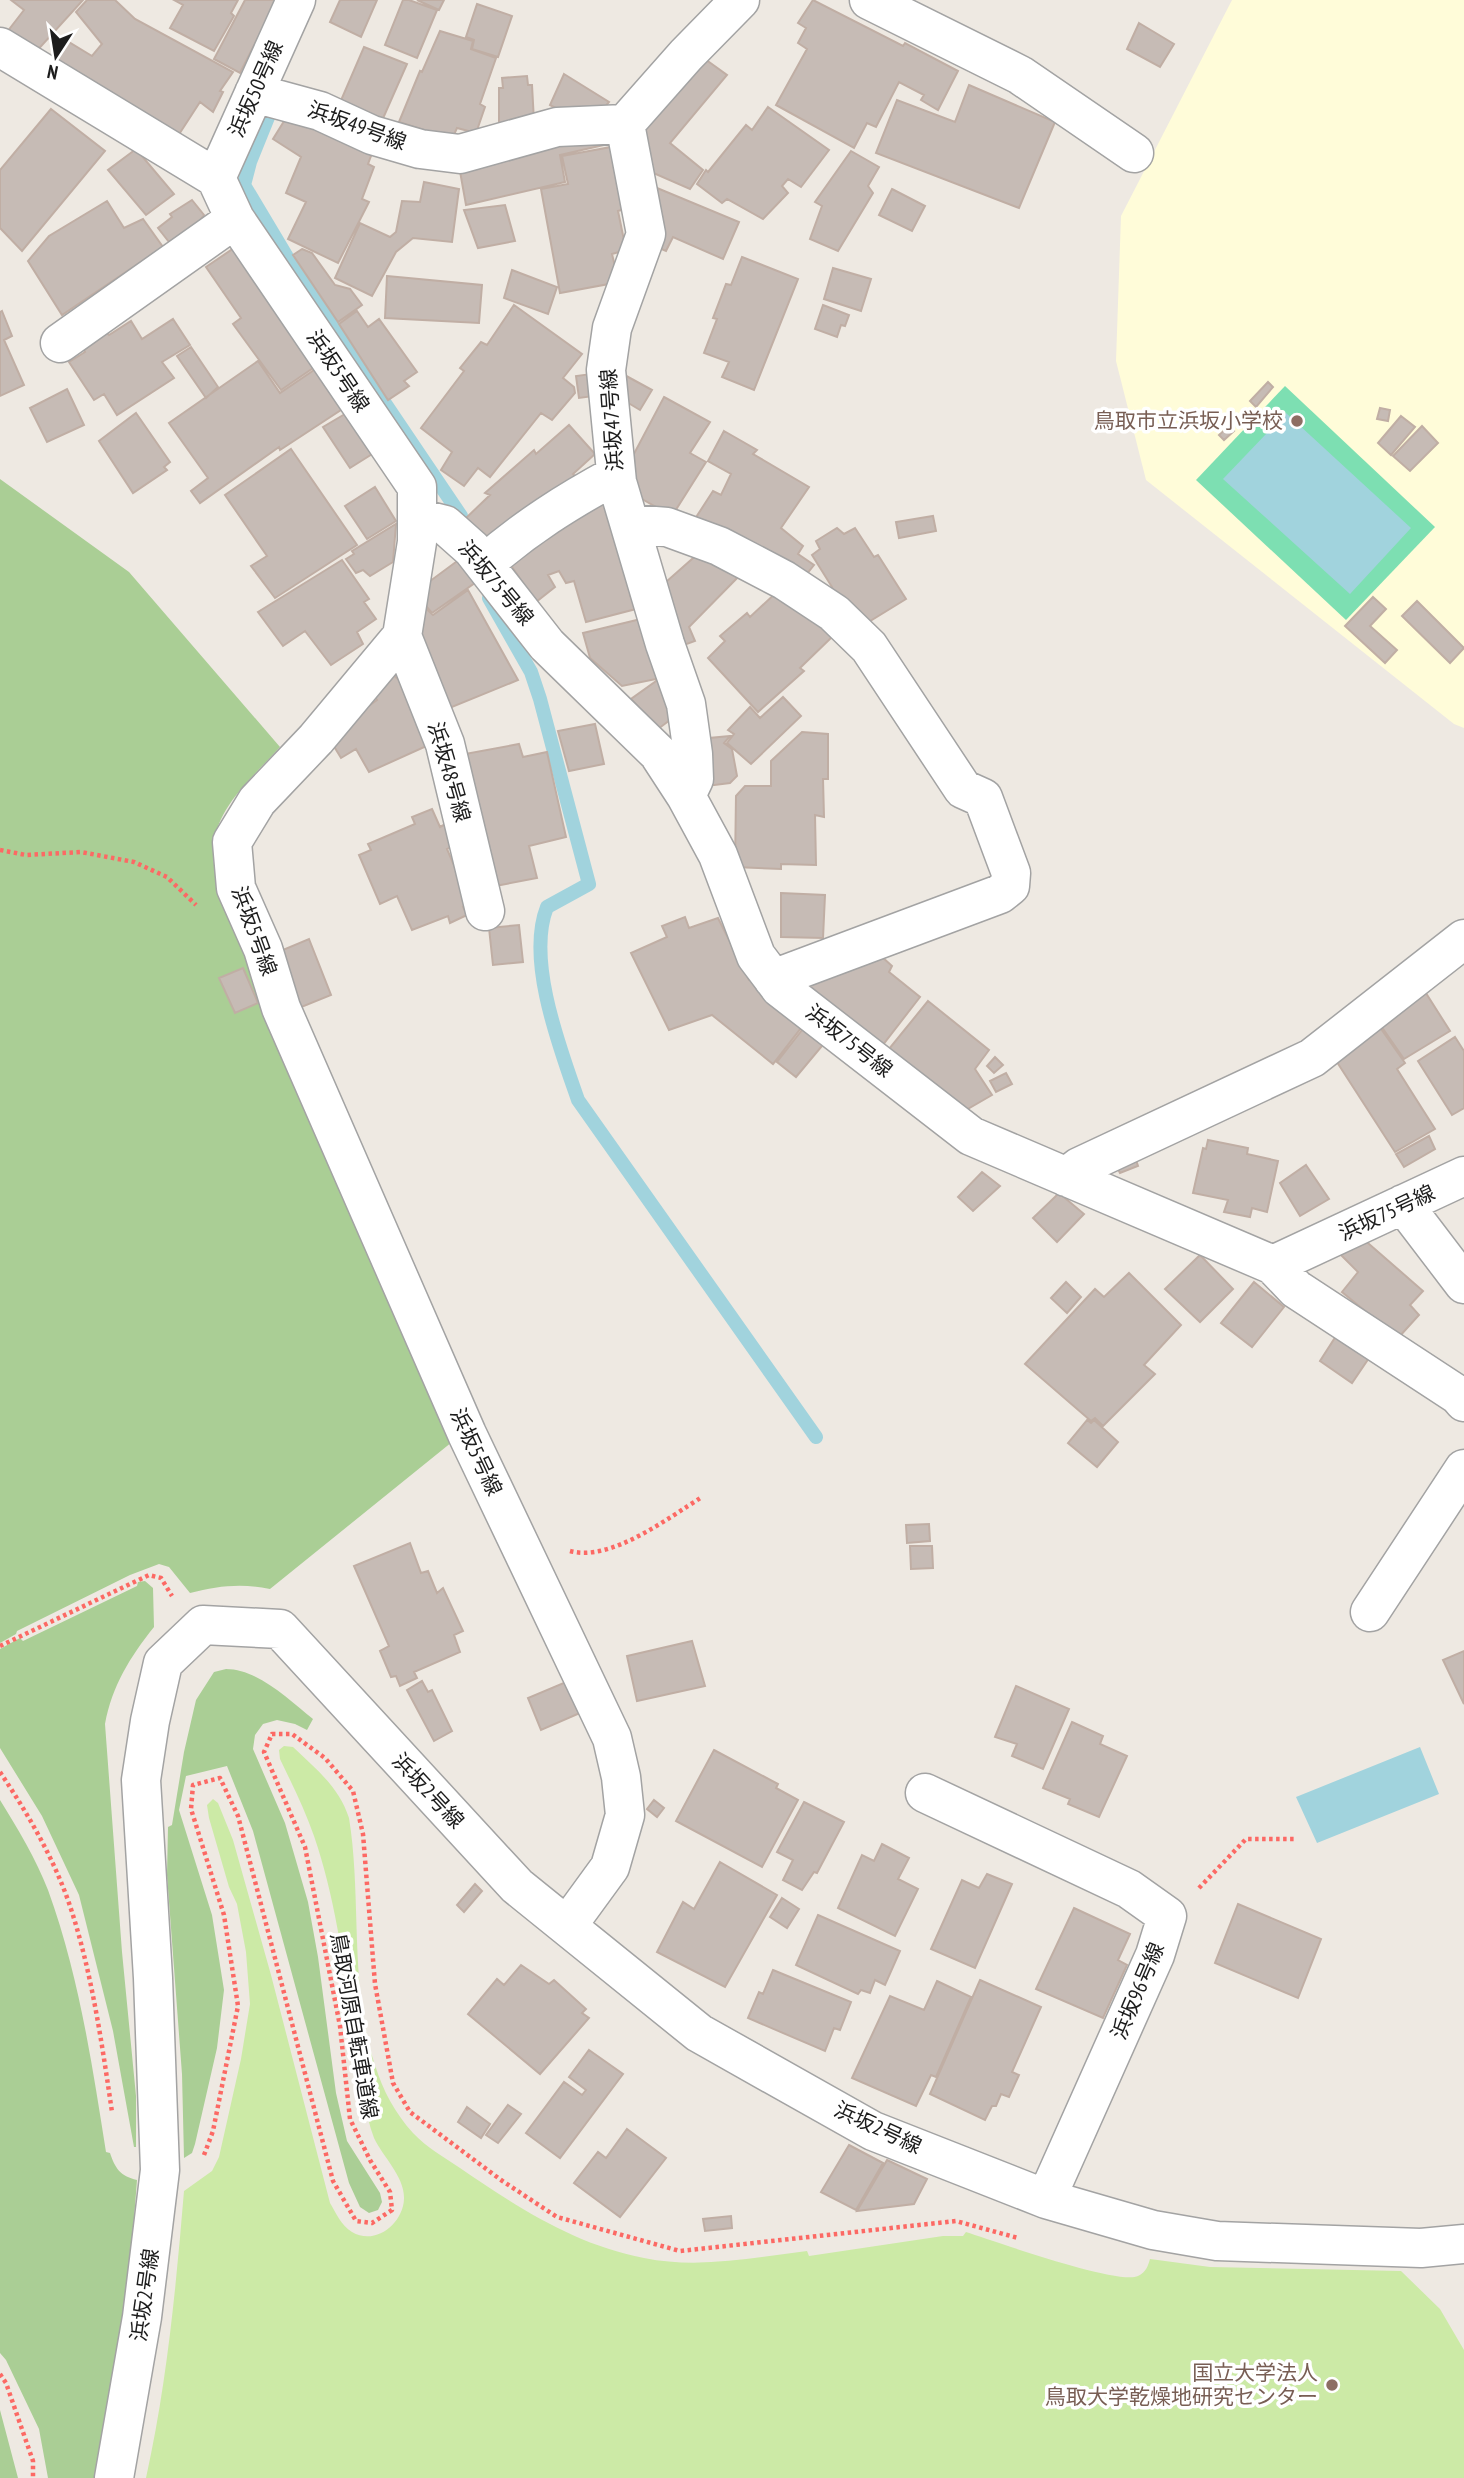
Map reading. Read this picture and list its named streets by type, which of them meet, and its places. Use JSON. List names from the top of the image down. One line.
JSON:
{"streets":{"street":["浜坂50号線","浜坂49号線","浜坂5号線","浜坂47号線","浜坂75号線","浜坂48号線","浜坂2号線","浜坂96号線"],"path":["鳥取河原自転車道線"]},"crossings":[["浜坂50号線","浜坂49号線"],["浜坂50号線","浜坂5号線"],["浜坂49号線","浜坂47号線"],["浜坂5号線","浜坂75号線"],["浜坂5号線","浜坂48号線"],["浜坂5号線","浜坂2号線"],["浜坂47号線","浜坂75号線"],["浜坂2号線","浜坂96号線"],["浜坂2号線","鳥取河原自転車道線"]],"places":["鳥取市立浜坂小学校","国立大学法人 鳥取大学乾燥地研究センター"],"north":"bottom"}
